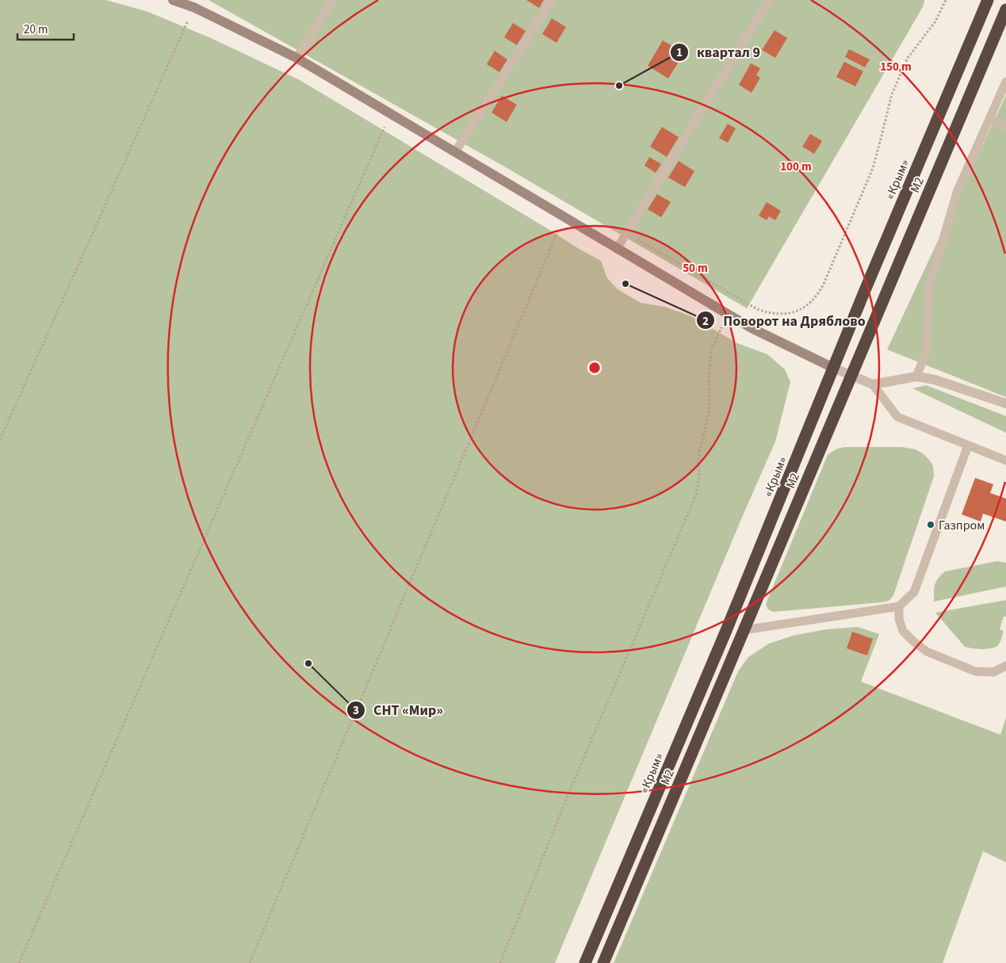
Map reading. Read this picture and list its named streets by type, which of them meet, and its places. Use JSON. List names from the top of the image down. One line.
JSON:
{"streets":{"highway":["«Крым»","М2"]},"places":["квартал 9","Поворот на Дряблово","Газпром","СНТ «Мир»"],"scale_bar":"20 m","rings":["150 m","100 m","50 m"]}
